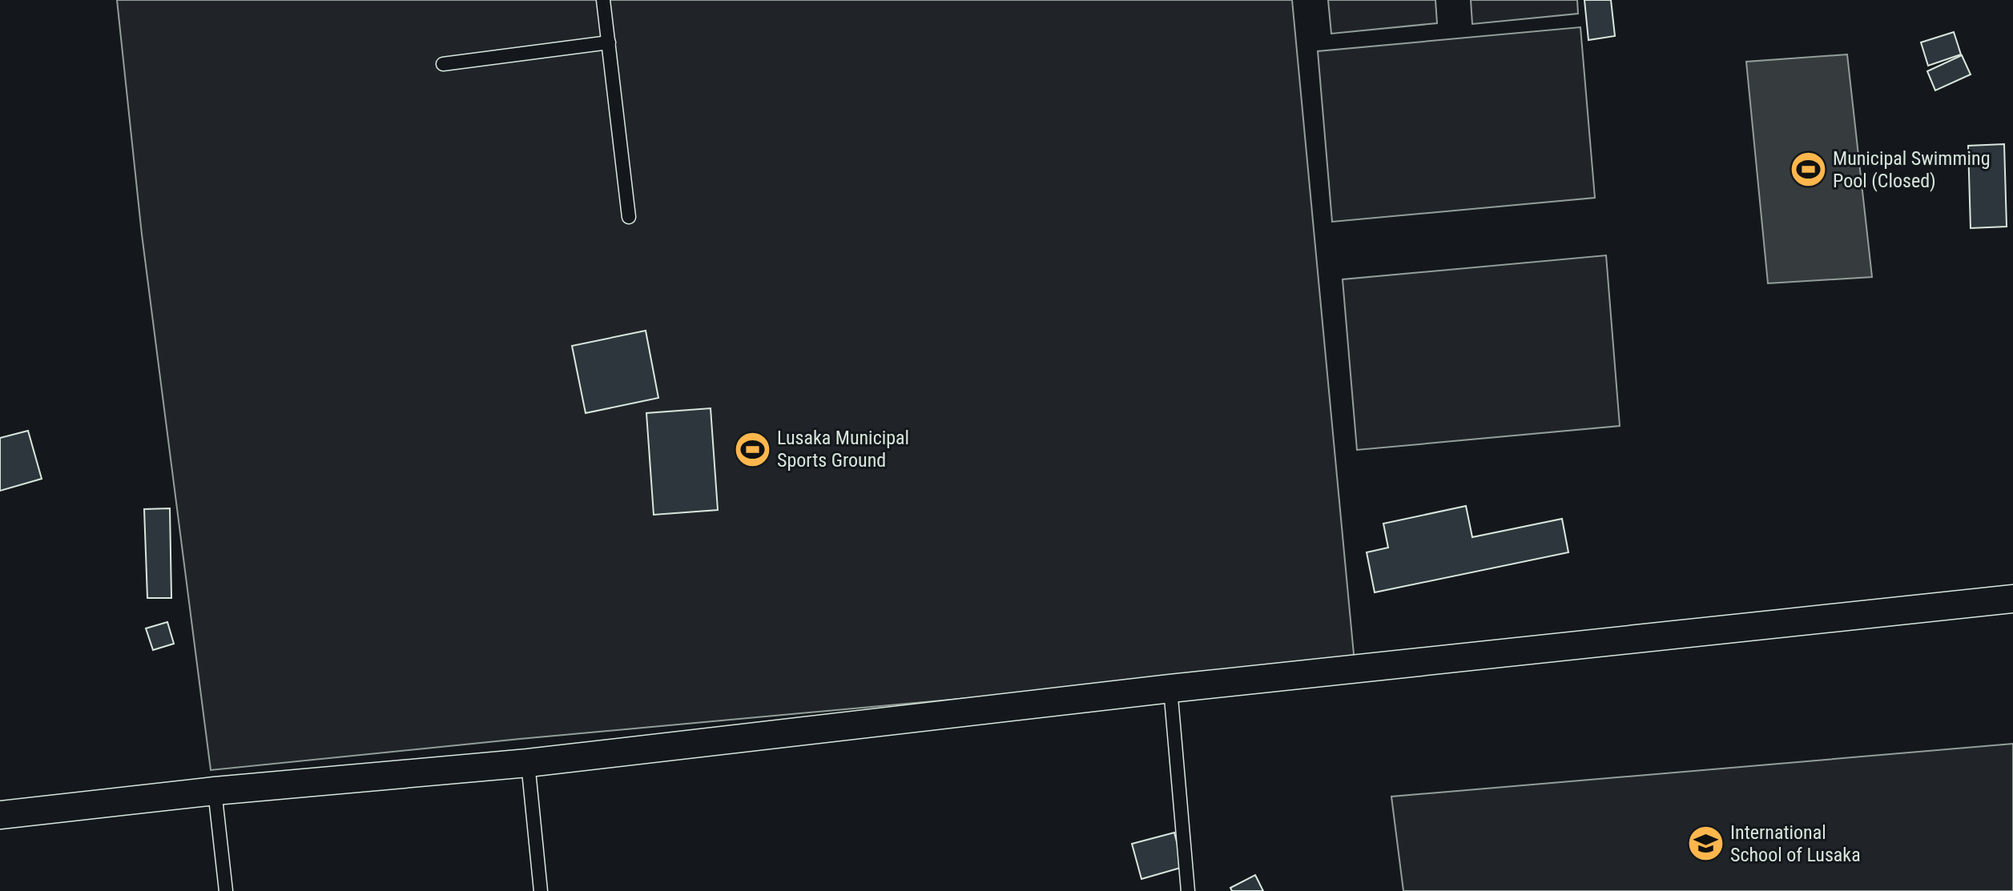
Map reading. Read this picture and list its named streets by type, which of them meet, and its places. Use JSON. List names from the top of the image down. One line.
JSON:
{"places":{"sports":["Municipal Swimming Pool (Closed)","Lusaka Municipal Sports Ground"],"school or university":["International School of Lusaka"]}}
